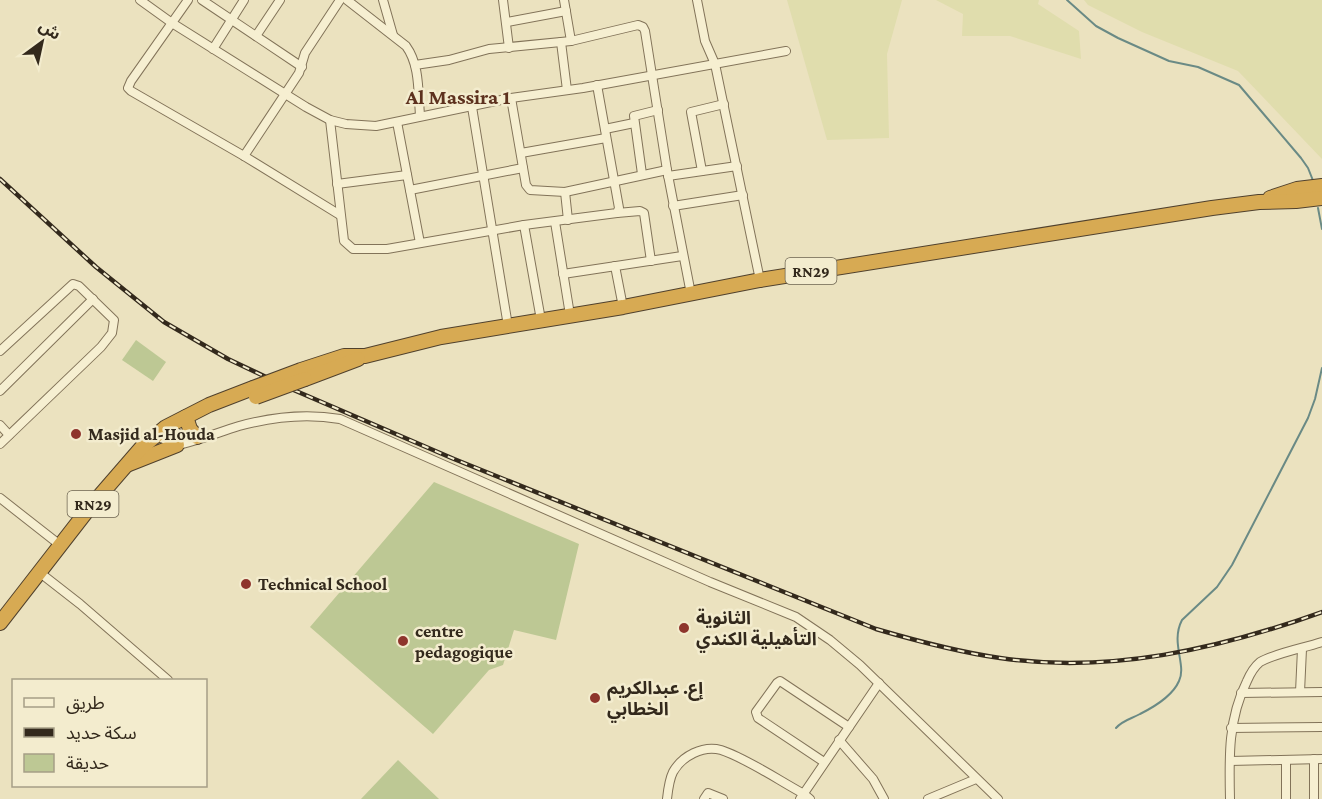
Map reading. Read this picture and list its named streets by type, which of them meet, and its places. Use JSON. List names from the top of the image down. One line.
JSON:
{"streets":{"highway":["RN29"]},"districts":["Al Massira 1"],"places":["Masjid al-Houda","Technical School","الثانوية التأهيلية الكندي","centre pedagogique","إع. عبدالكريم الخطابي"],"legend":["طريق","سكة حديد","حديقة"],"north":"top right"}
